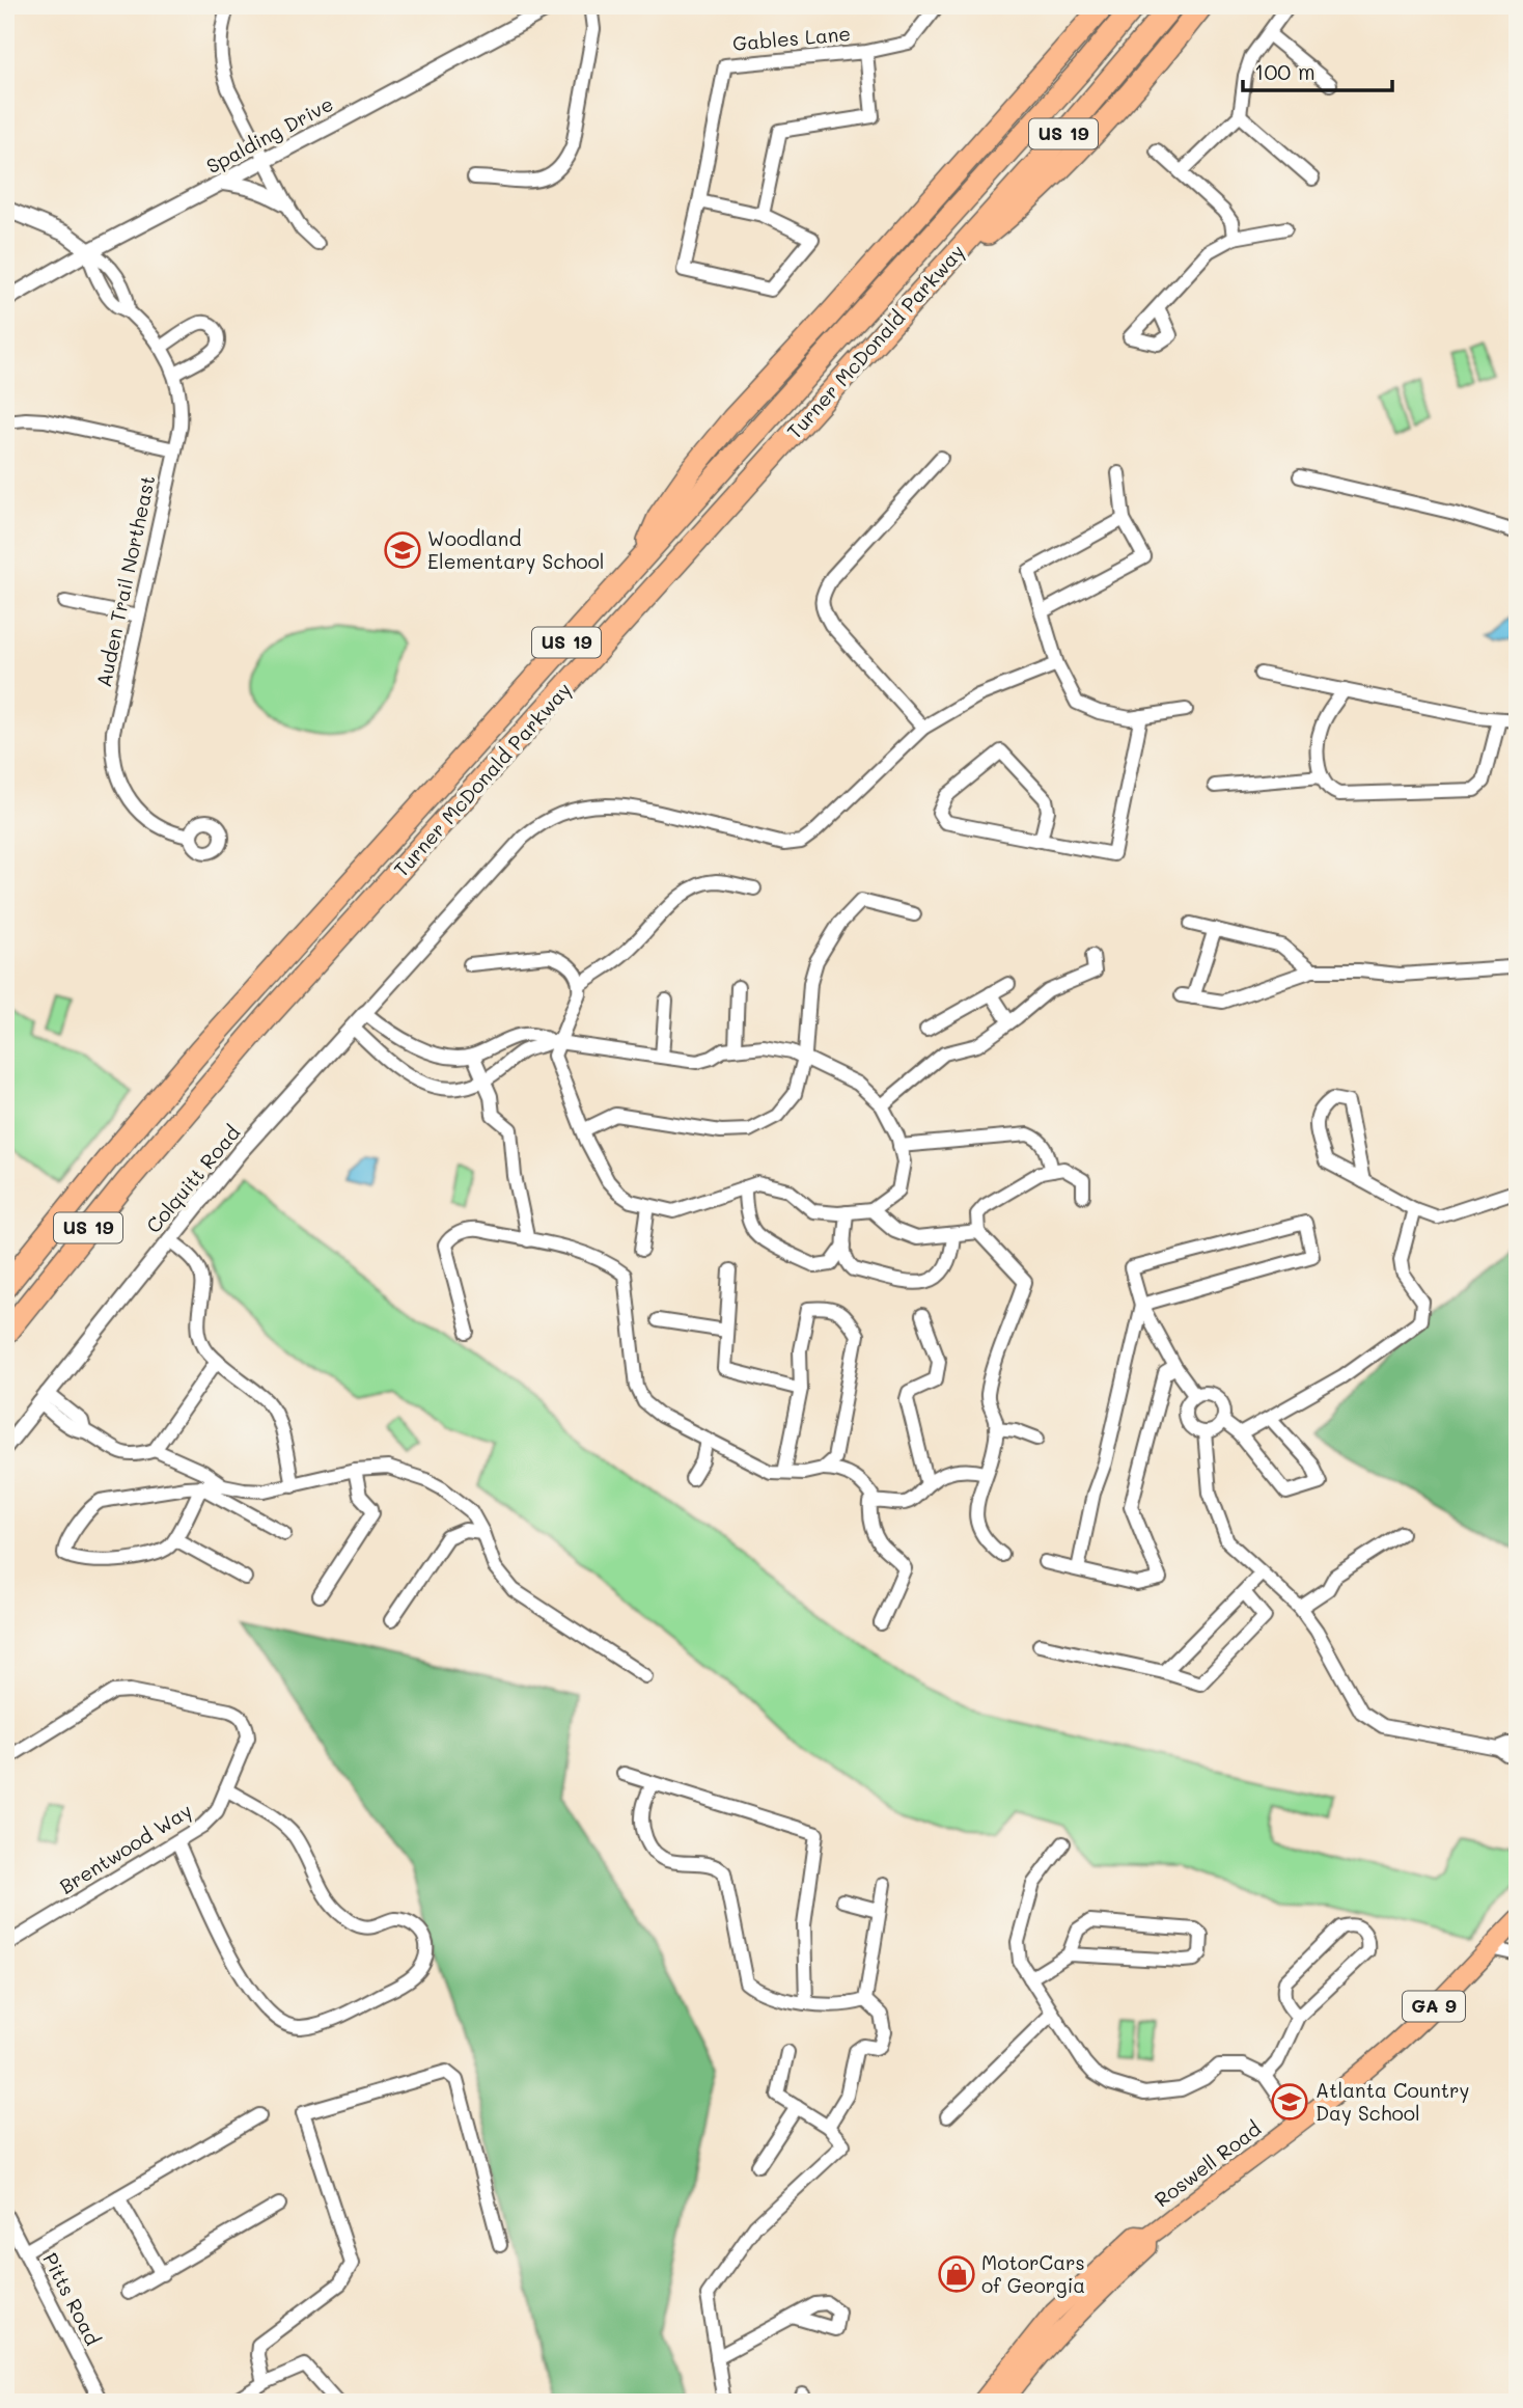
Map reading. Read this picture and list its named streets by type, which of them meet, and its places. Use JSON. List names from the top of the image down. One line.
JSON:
{"streets":{"highway":["US 19","Turner McDonald Parkway"],"main road":["GA 9","Roswell Road"],"street":["Gables Lane","Spalding Drive","Auden Trail Northeast","Colquitt Road","Brentwood Way","Pitts Road"]},"crossings":[["Spalding Drive","Auden Trail Northeast"]],"places":{"school or university":["Woodland Elementary School","Atlanta Country Day School"],"shop":["MotorCars of Georgia"]},"scale_bar":"100 m"}
